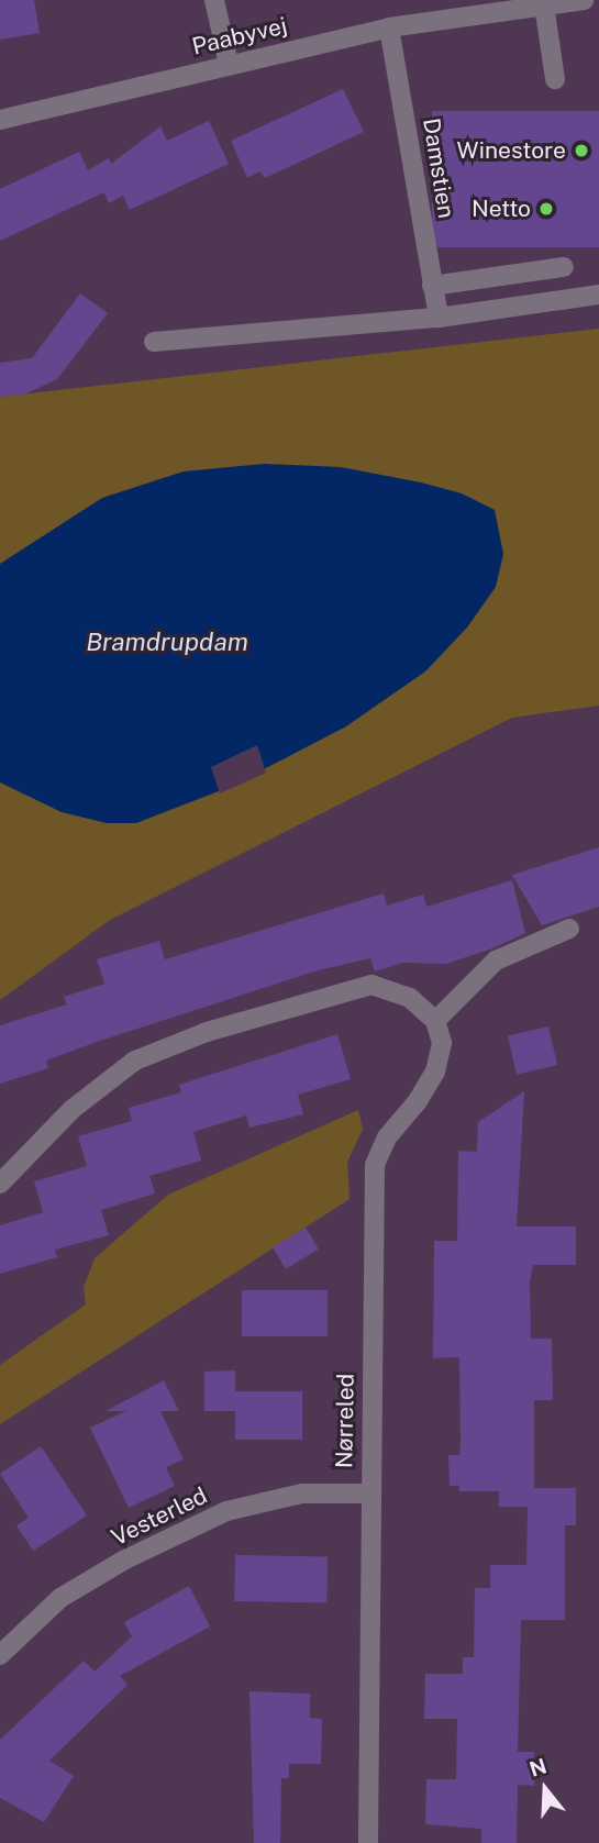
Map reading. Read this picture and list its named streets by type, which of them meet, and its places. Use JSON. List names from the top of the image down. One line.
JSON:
{"streets":{"street":["Paabyvej","Damstien","Nørreled","Vesterled"]},"crossings":[["Paabyvej","Damstien"],["Nørreled","Vesterled"]],"water":["Bramdrupdam"],"places":["Winestore","Netto"],"north":"top"}
